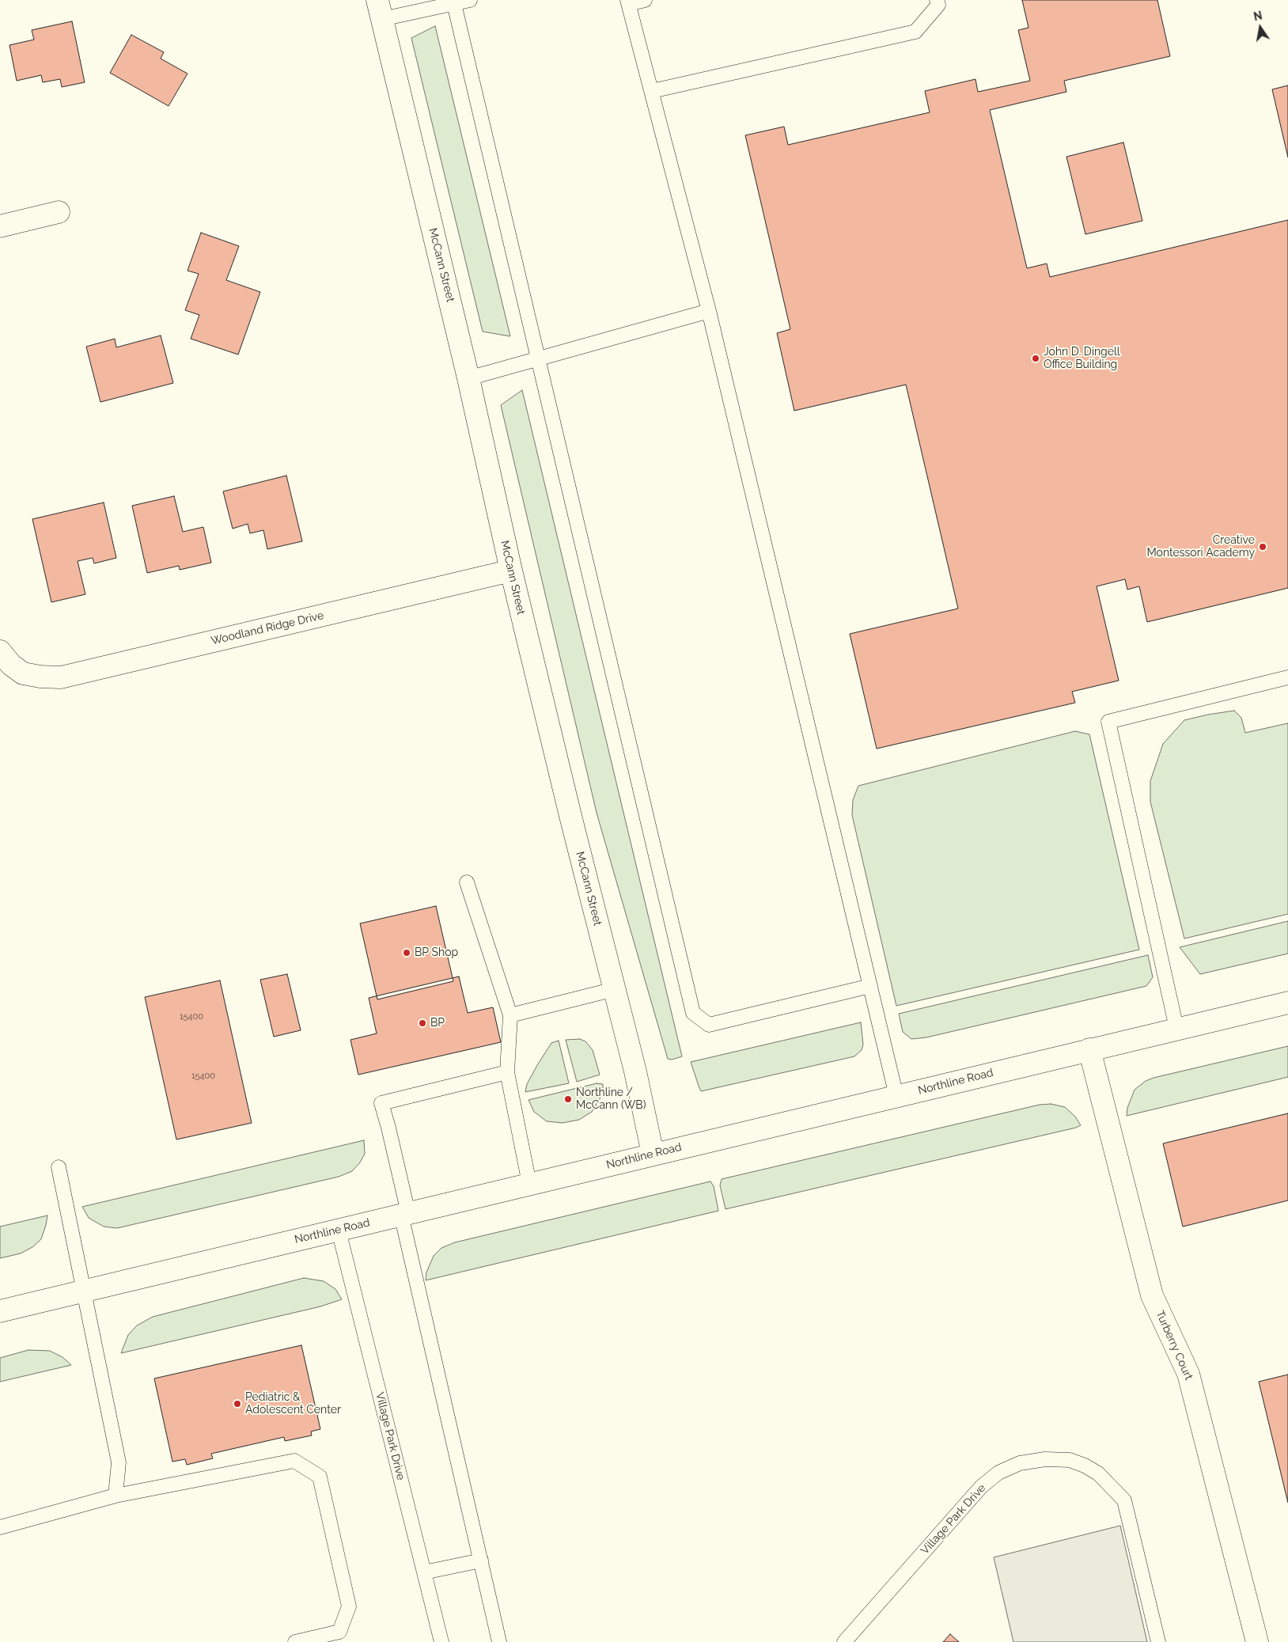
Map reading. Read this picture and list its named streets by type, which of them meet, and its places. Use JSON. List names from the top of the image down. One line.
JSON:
{"streets":{"street":["McCann Street","Woodland Ridge Drive","Northline Road","Turberry Court"],"lane":["Village Park Drive"]},"crossings":[["McCann Street","Woodland Ridge Drive"],["McCann Street","Northline Road"],["Northline Road","Turberry Court"],["Northline Road","Village Park Drive"]],"places":["John D. Dingell Office Building","Creative Montessori Academy","BP Shop","BP","Northline / McCann (WB)","Pediatric & Adolescent Center"],"house_numbers":["15400","15400"],"north":"top"}
